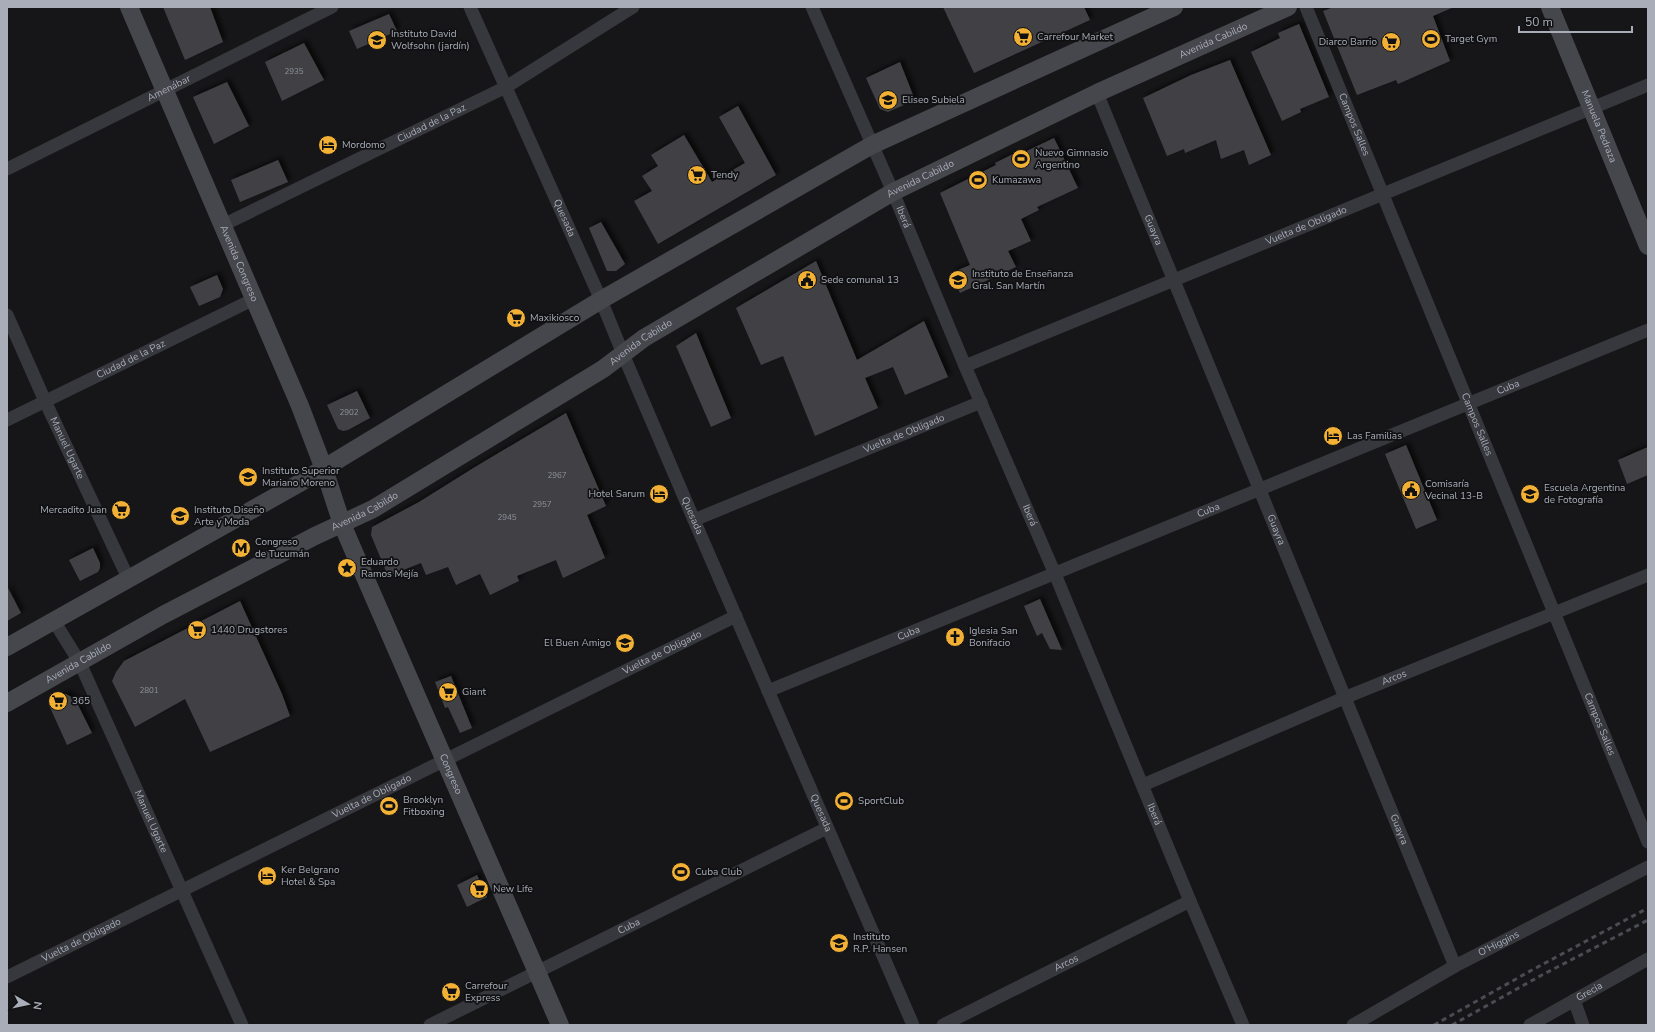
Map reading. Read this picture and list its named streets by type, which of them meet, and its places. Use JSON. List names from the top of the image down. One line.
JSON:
{"streets":{"main road":["Avenida Cabildo","Manuela Pedraza","Avenida Congreso","Congreso"],"street":["Amenábar","Ciudad de la Paz","Campos Salles","Iberá","Quesada","Vuelta de Obligado","Guayra","Cuba","Manuel Ugarte","Arcos","O'Higgins","Grecia"]},"crossings":[["Avenida Cabildo","Iberá"],["Avenida Cabildo","Quesada"],["Avenida Cabildo","Guayra"],["Avenida Cabildo","Avenida Congreso"],["Avenida Cabildo","Manuel Ugarte"],["Avenida Cabildo","Congreso"],["Amenábar","Avenida Congreso"],["Ciudad de la Paz","Quesada"],["Ciudad de la Paz","Avenida Congreso"],["Ciudad de la Paz","Manuel Ugarte"],["Campos Salles","Vuelta de Obligado"],["Campos Salles","Cuba"],["Campos Salles","Arcos"],["Manuela Pedraza","Vuelta de Obligado"],["Iberá","Vuelta de Obligado"],["Iberá","Cuba"],["Iberá","Arcos"],["Quesada","Vuelta de Obligado"],["Quesada","Cuba"],["Vuelta de Obligado","Guayra"],["Vuelta de Obligado","Manuel Ugarte"],["Vuelta de Obligado","Congreso"],["Guayra","Cuba"],["Guayra","Arcos"],["Guayra","O'Higgins"],["Avenida Congreso","Congreso"],["Cuba","Congreso"]],"places":{"supermarket":["Carrefour Market","Diarco Barrio","Tendy","Maxikiosco","Mercadito Juan","1440 Drugstores","Giant","365","New Life","Carrefour Express"],"sports":["Target Gym","Nuevo Gimnasio Argentino","Kumazawa","SportClub","Brooklyn Fitboxing","Cuba Club"],"school or university":["Instituto David Wolfsohn (jardín)","Eliseo Subiela","Instituto de Enseñanza Gral. San Martín","Instituto Superior Mariano Moreno","Escuela Argentina de Fotografía","Instituto Diseño Arte y Moda","El Buen Amigo","Instituto R.P. Hansen"],"hotel":["Mordomo","Las Familias","Hotel Sarum","Ker Belgrano Hotel & Spa"],"public building":["Sede comunal 13","Comisaría Vecinal 13-B"],"metro station":["Congreso de Tucumán"],"place":["Eduardo Ramos Mejía"],"church":["Iglesia San Bonifacio"]},"house_numbers":["2935","2902","2967","2957","2945","2801"],"scale_bar":"50 m","north":"right"}
